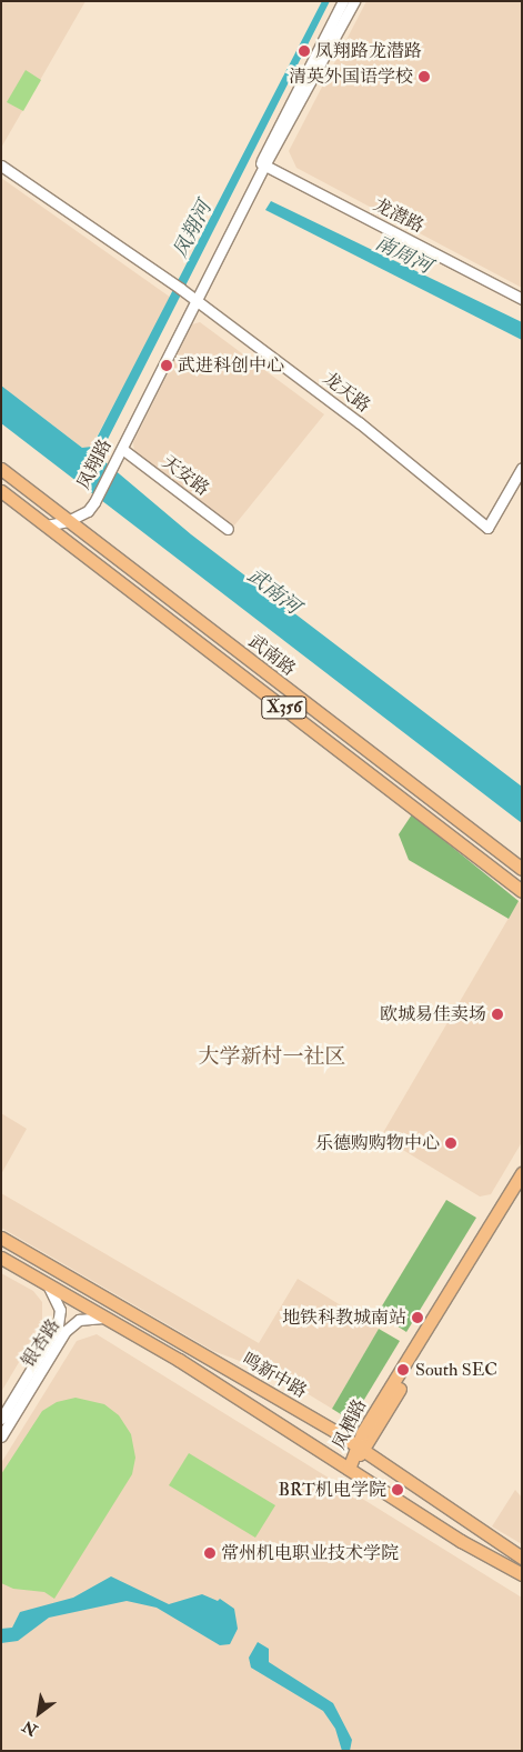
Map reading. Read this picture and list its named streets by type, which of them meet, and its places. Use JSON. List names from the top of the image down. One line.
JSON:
{"streets":{"main road":["武南路","X356","鸣新中路","凤栖路"],"street":["龙潜路","龙天路","凤翔路","天安路","银杏路"]},"crossings":[["龙潜路","凤翔路"],["龙天路","凤翔路"],["凤翔路","天安路"],["凤翔路","武南路"],["银杏路","鸣新中路"],["鸣新中路","凤栖路"]],"districts":["大学新村一社区"],"water":["凤翔河","南周河","武南河"],"places":["凤翔路龙潜路","清英外国语学校","武进科创中心","欧城易佳卖场","乐德购购物中心","地铁科教城南站","South SEC","BRT机电学院","常州机电职业技术学院"],"north":"bottom left"}
